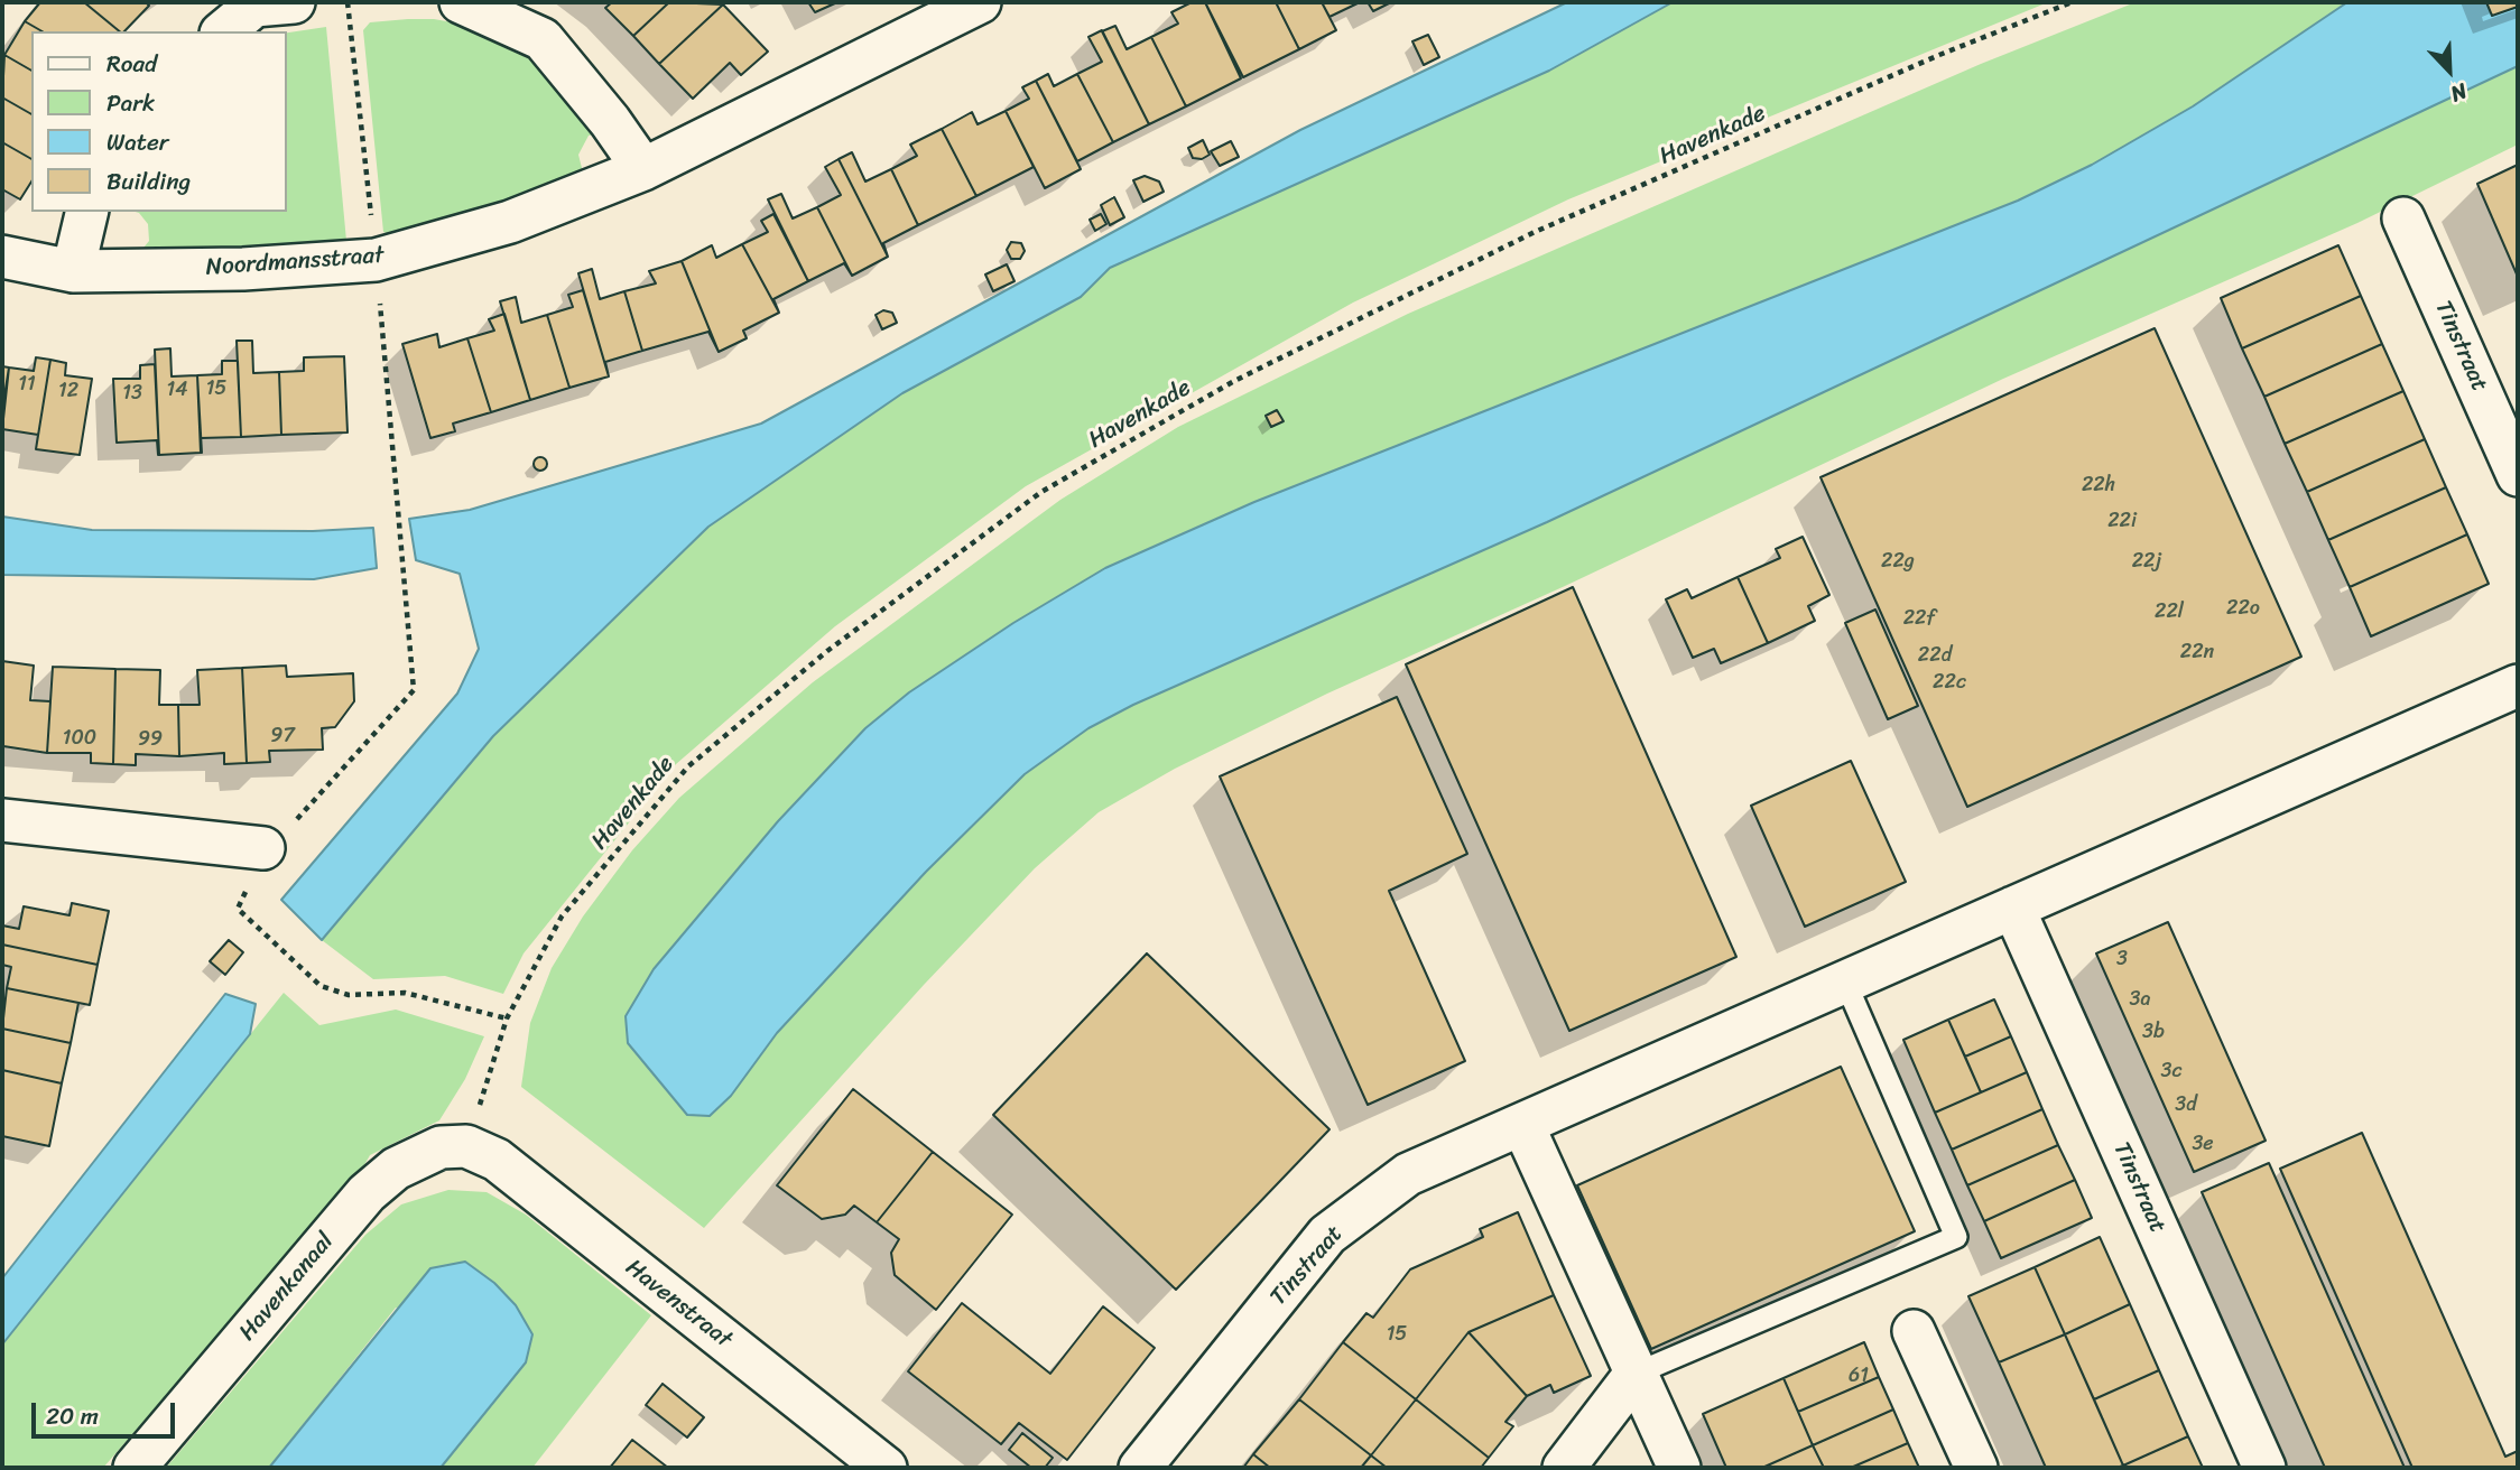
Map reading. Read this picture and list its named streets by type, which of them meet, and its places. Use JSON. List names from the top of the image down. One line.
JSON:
{"streets":{"street":["Noordmansstraat","Tinstraat","Havenkanaal","Havenstraat"],"path":["Havenkade"]},"crossings":[["Havenkade","Havenkanaal"],["Havenkade","Havenstraat"],["Havenkanaal","Havenstraat"]],"house_numbers":["11","15","14","12","13","22h","22i","22g","22j","22o","22l","22f","22n","22d","22c","97","100","99","3","3a","3b","3c","3d","3e","15","61"],"legend":["Road","Park","Water","Building"],"scale_bar":"20 m","north":"bottom right"}
